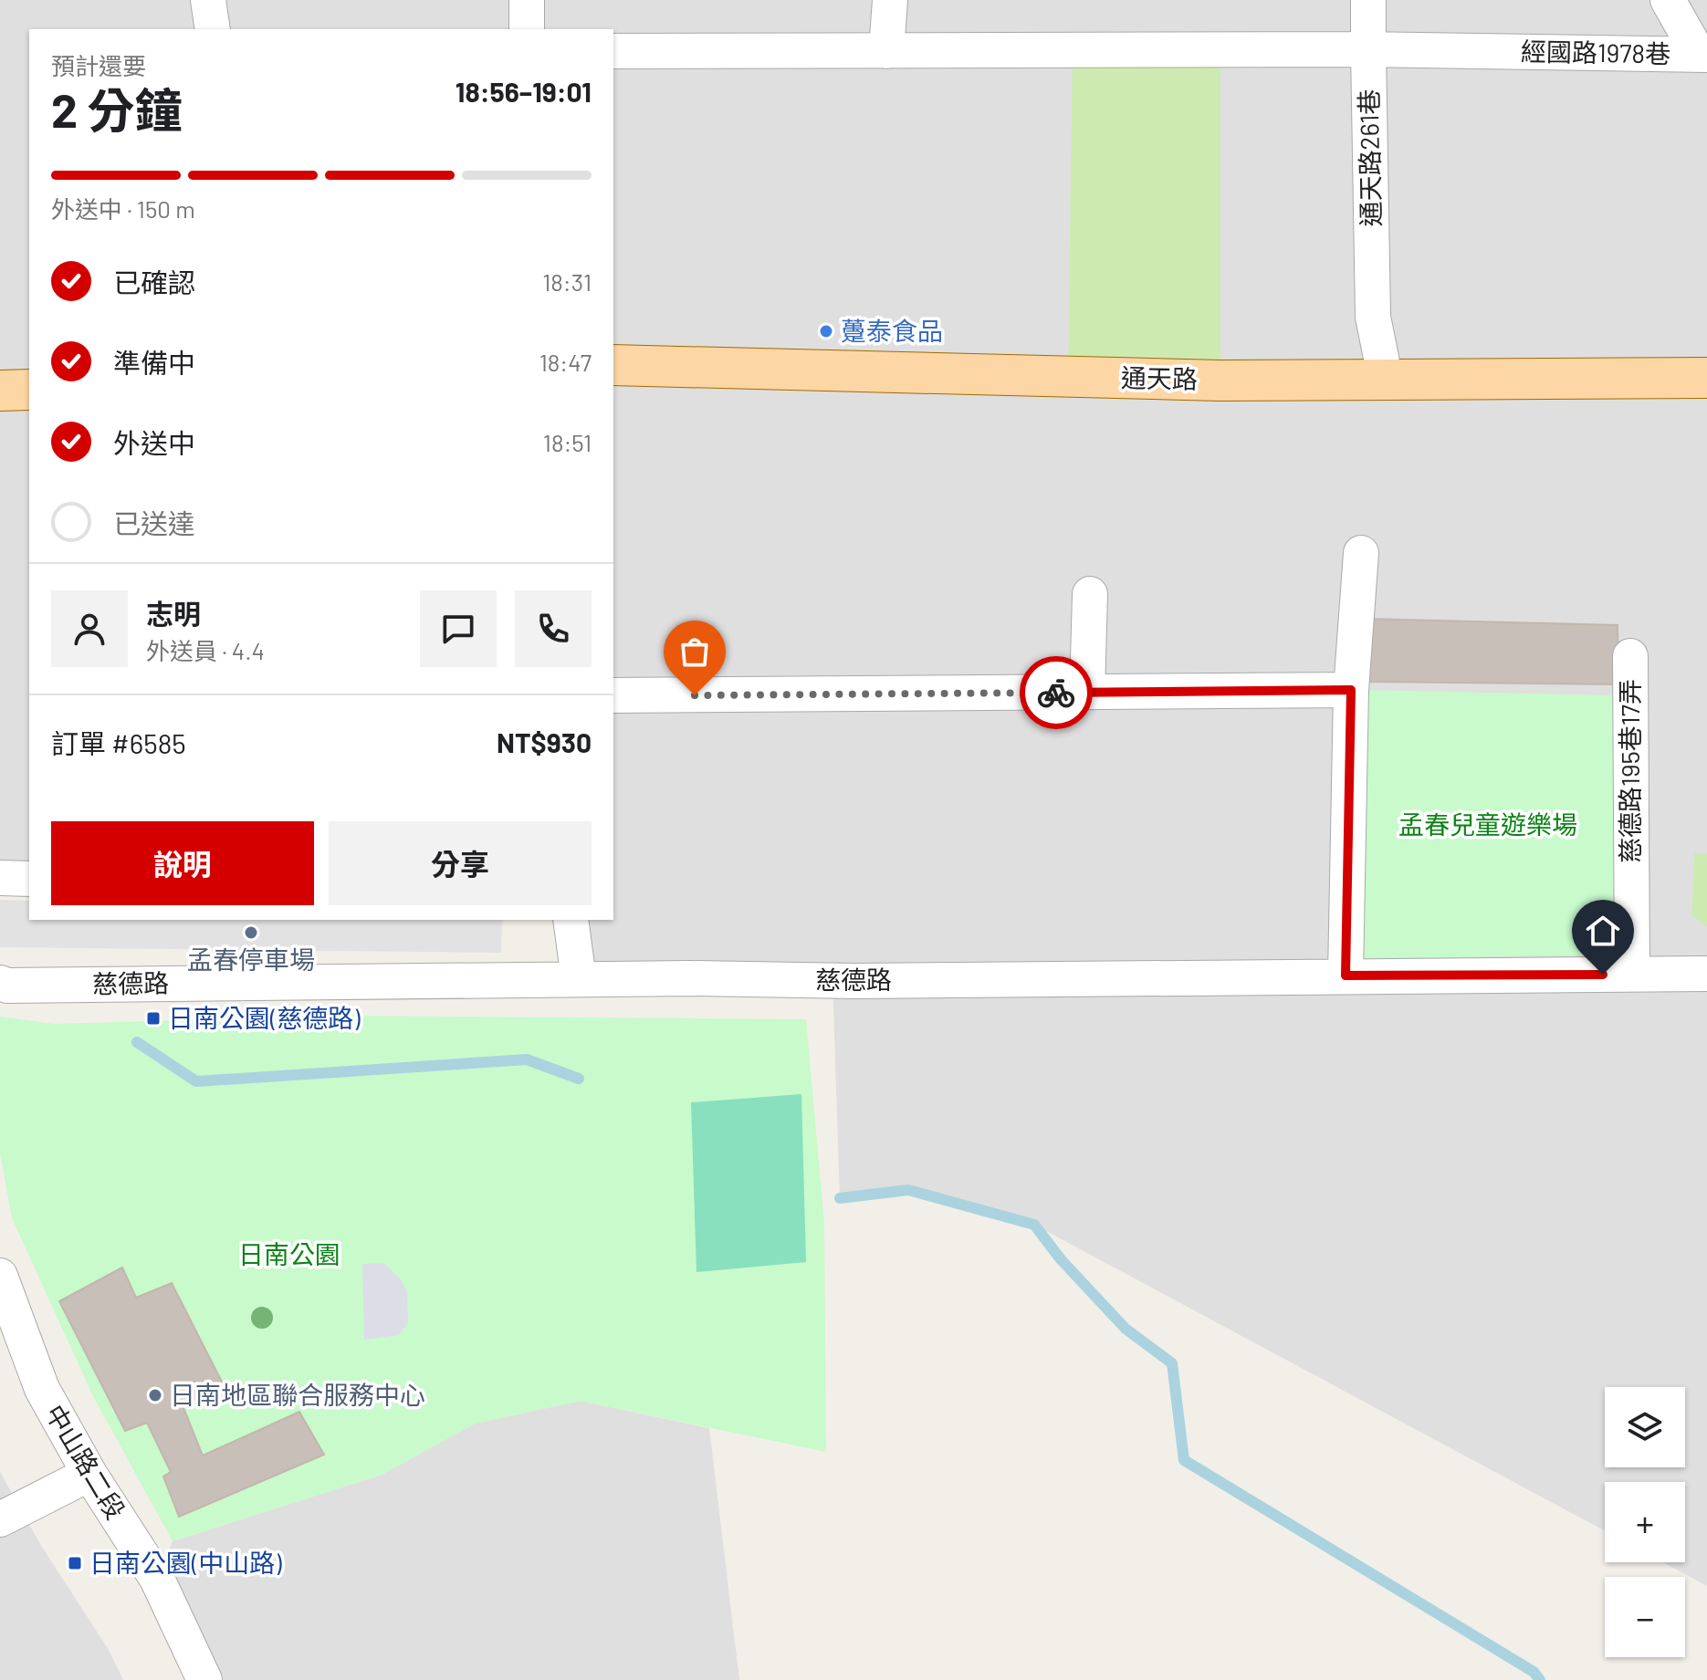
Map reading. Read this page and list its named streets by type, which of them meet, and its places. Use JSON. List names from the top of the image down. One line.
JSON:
{"streets":{"main road":["通天路"],"street":["經國路1978巷","通天路261巷","慈德路195巷17弄","慈德路","中山路二段"]},"crossings":[["經國路1978巷","通天路261巷"],["通天路261巷","通天路"],["慈德路195巷17弄","慈德路"]],"parks":["孟春兒童遊樂場","日南公園"],"places":{"other":["躉泰食品","孟春停車場","日南地區聯合服務中心"],"transit":["日南公園(慈德路)","日南公園(中山路)"]},"page":{"heading":["2 分鐘","預計還要","18:56–19:01"],"panel":["志明","外送員 · 4.4","訂單 #6585","NT$930"],"bar":"外送中 · 150 m","list":[["已確認","18:31"],["準備中","18:47"],["外送中","18:51"],"已送達"],"buttons":["說明","分享"],"map_buttons":["+","−"]}}
